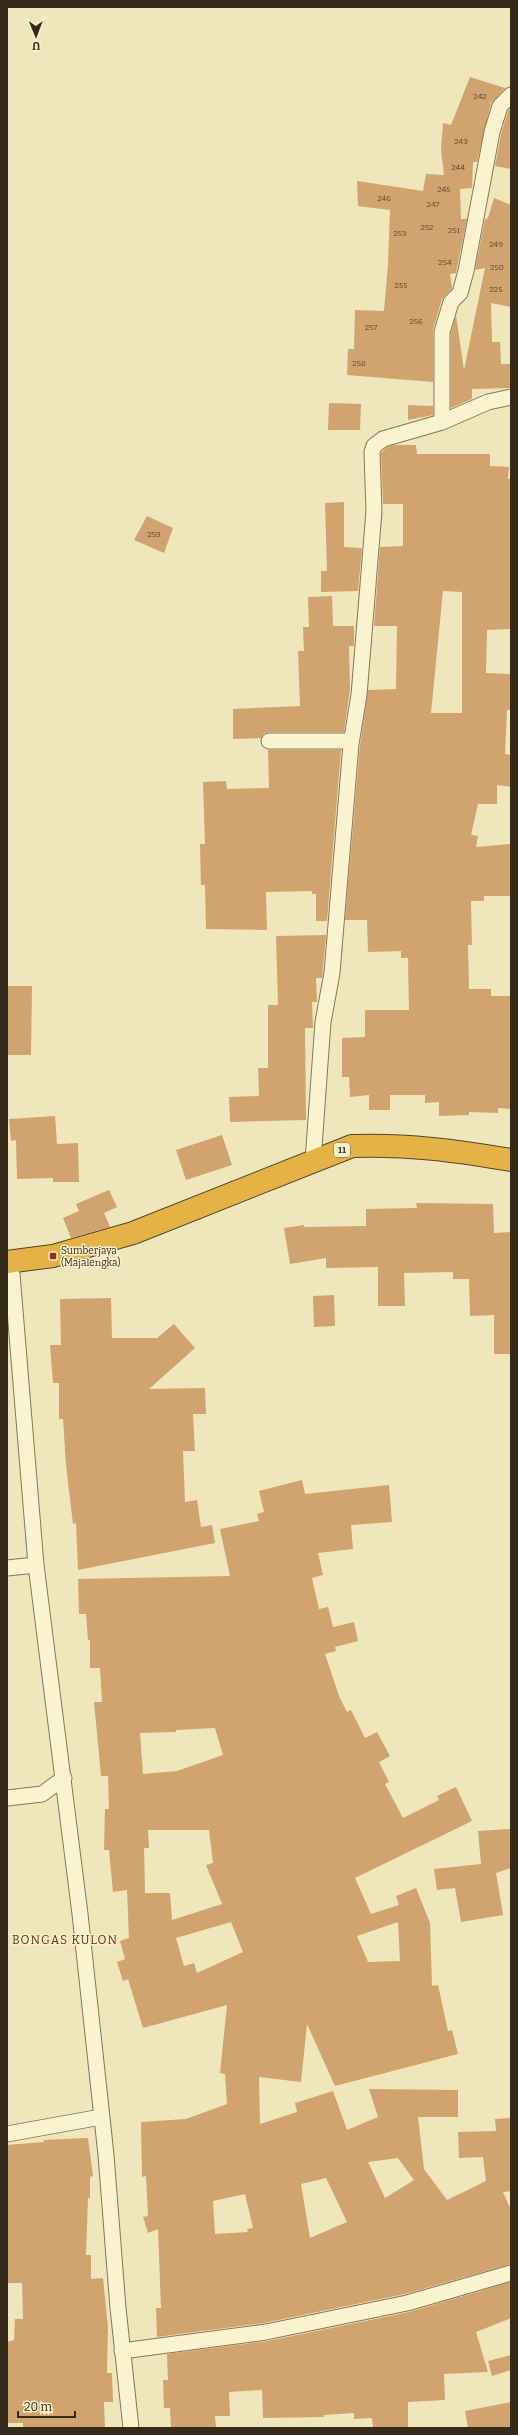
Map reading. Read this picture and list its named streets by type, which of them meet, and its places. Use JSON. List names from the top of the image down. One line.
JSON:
{"streets":{"highway":["11"]},"districts":["BONGAS KULON"],"places":{"transit":["Sumberjaya (Majalengka)"]},"house_numbers":["242","243","244","245","246","247","252","251","253","249","254","250","255","225","256","257","258","259"],"scale_bar":"20 m","north":"bottom"}
